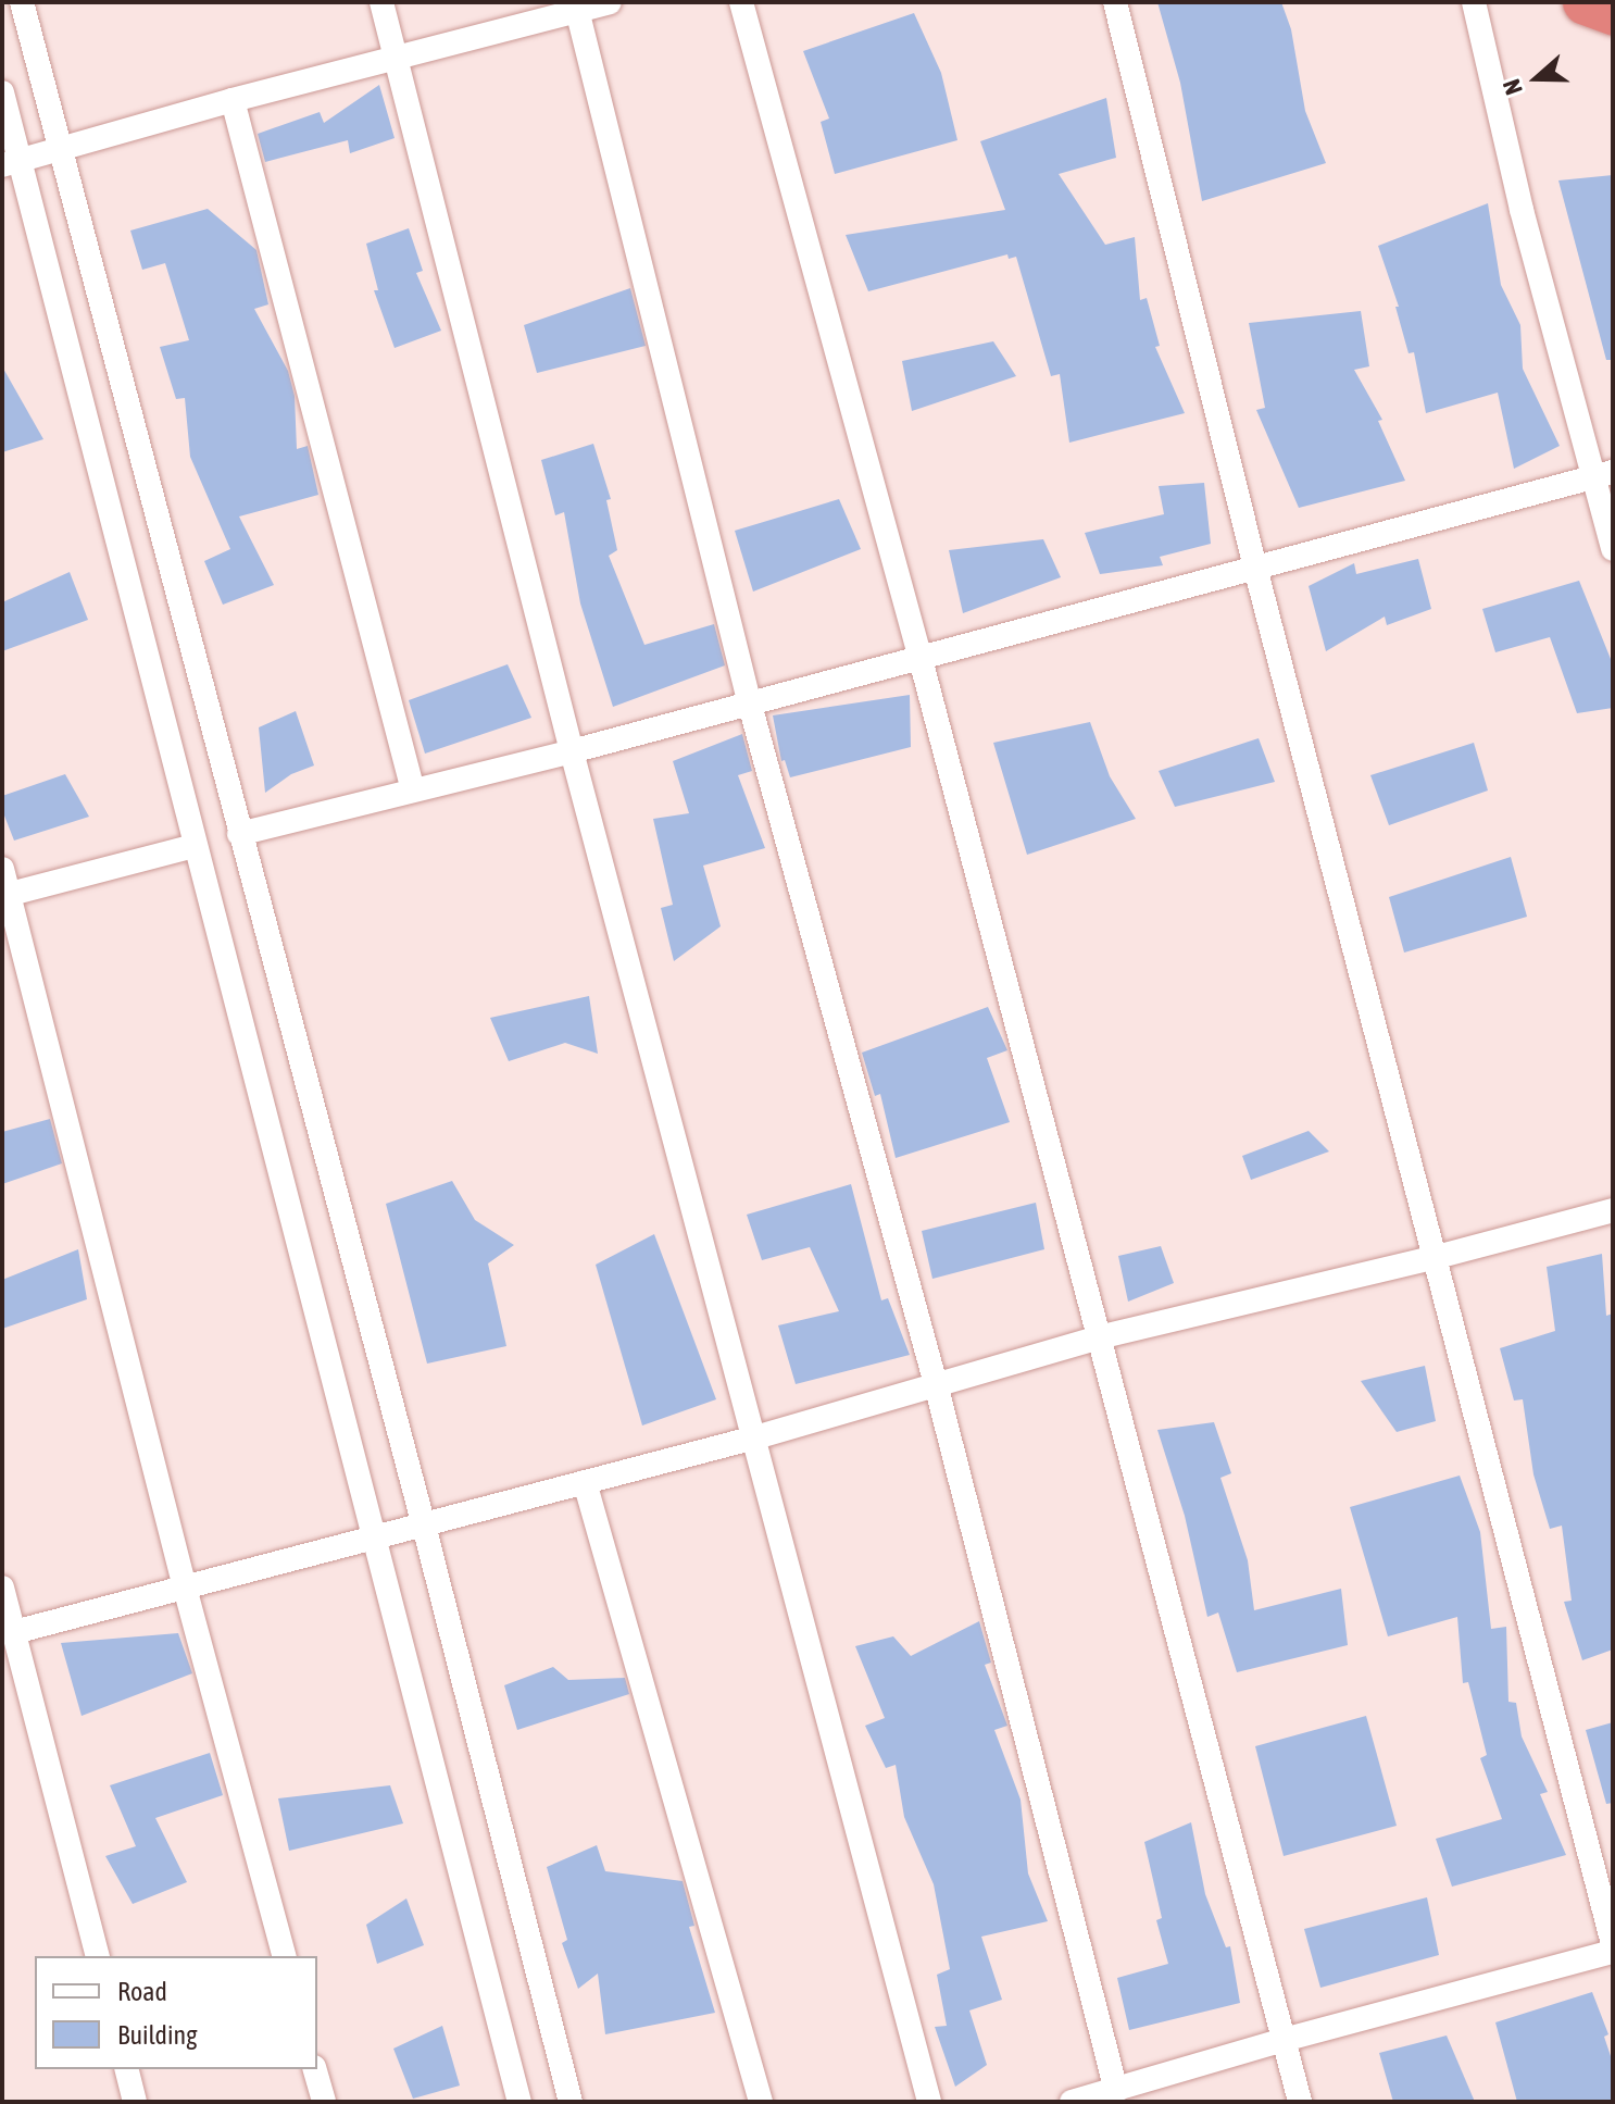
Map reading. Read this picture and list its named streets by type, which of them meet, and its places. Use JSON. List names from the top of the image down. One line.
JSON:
{"legend":["Road","Building"],"north":"left"}
